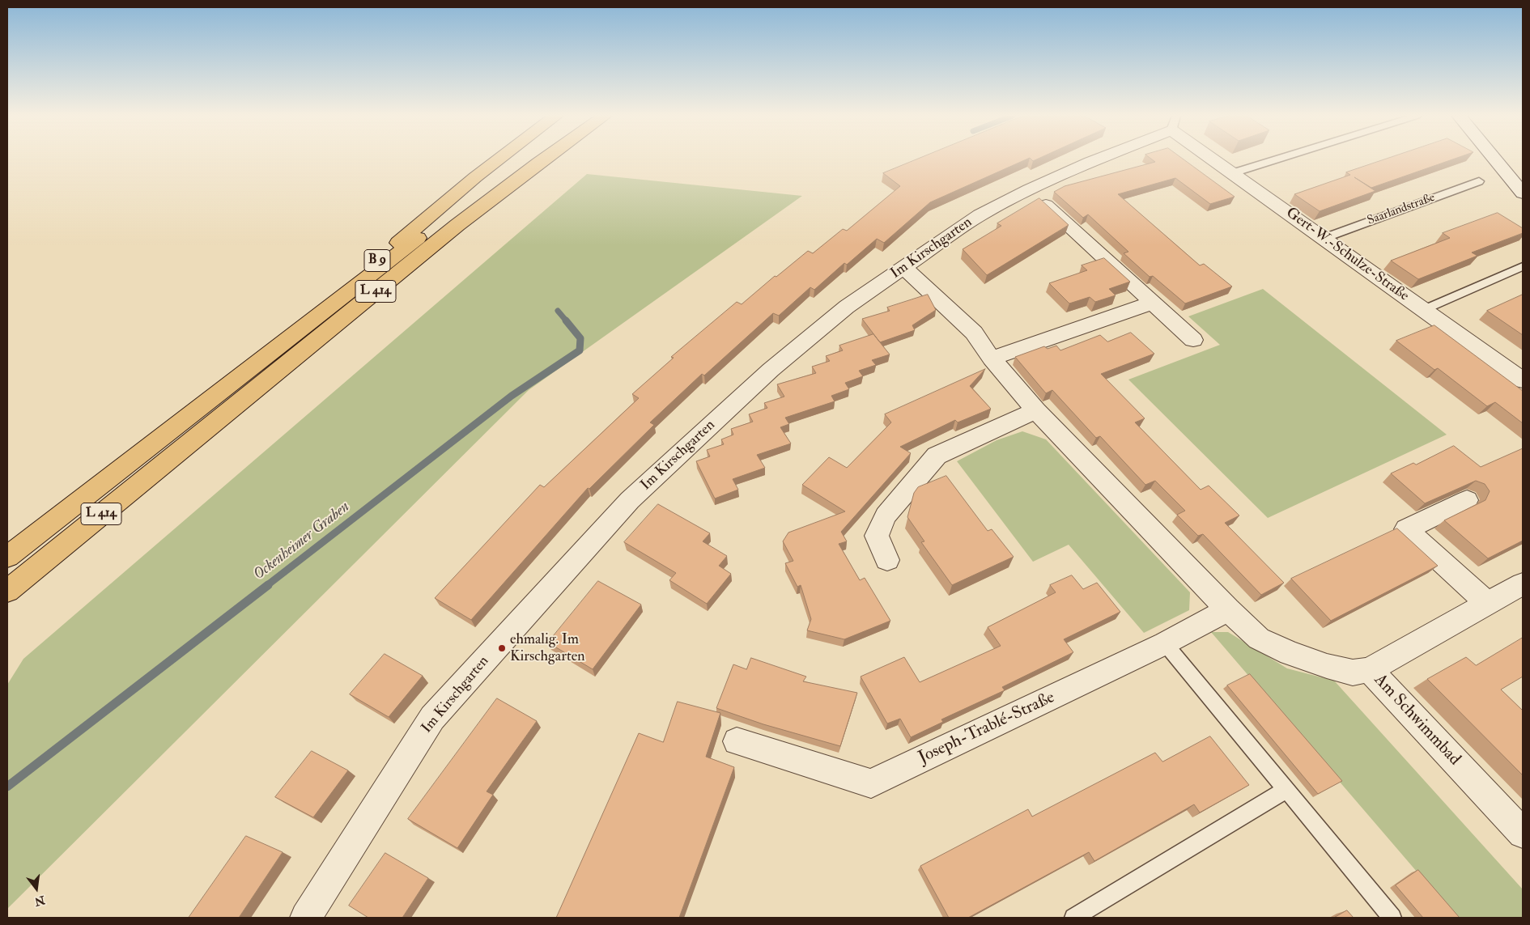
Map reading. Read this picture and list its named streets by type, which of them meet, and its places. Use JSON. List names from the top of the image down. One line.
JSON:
{"streets":{"highway":["B 9","L 414"],"street":["Im Kirschgarten","Gert-W.-Schulze-Straße","Am Schwimmbad","Joseph-Trablé-Straße"],"lane":["Saarlandstraße"]},"crossings":[["Saarlandstraße","Gert-W.-Schulze-Straße"],["B 9","L 414"]],"water":["Ockenheimer Graben"],"places":["ehmalig. Im Kirschgarten"],"north":"bottom"}
